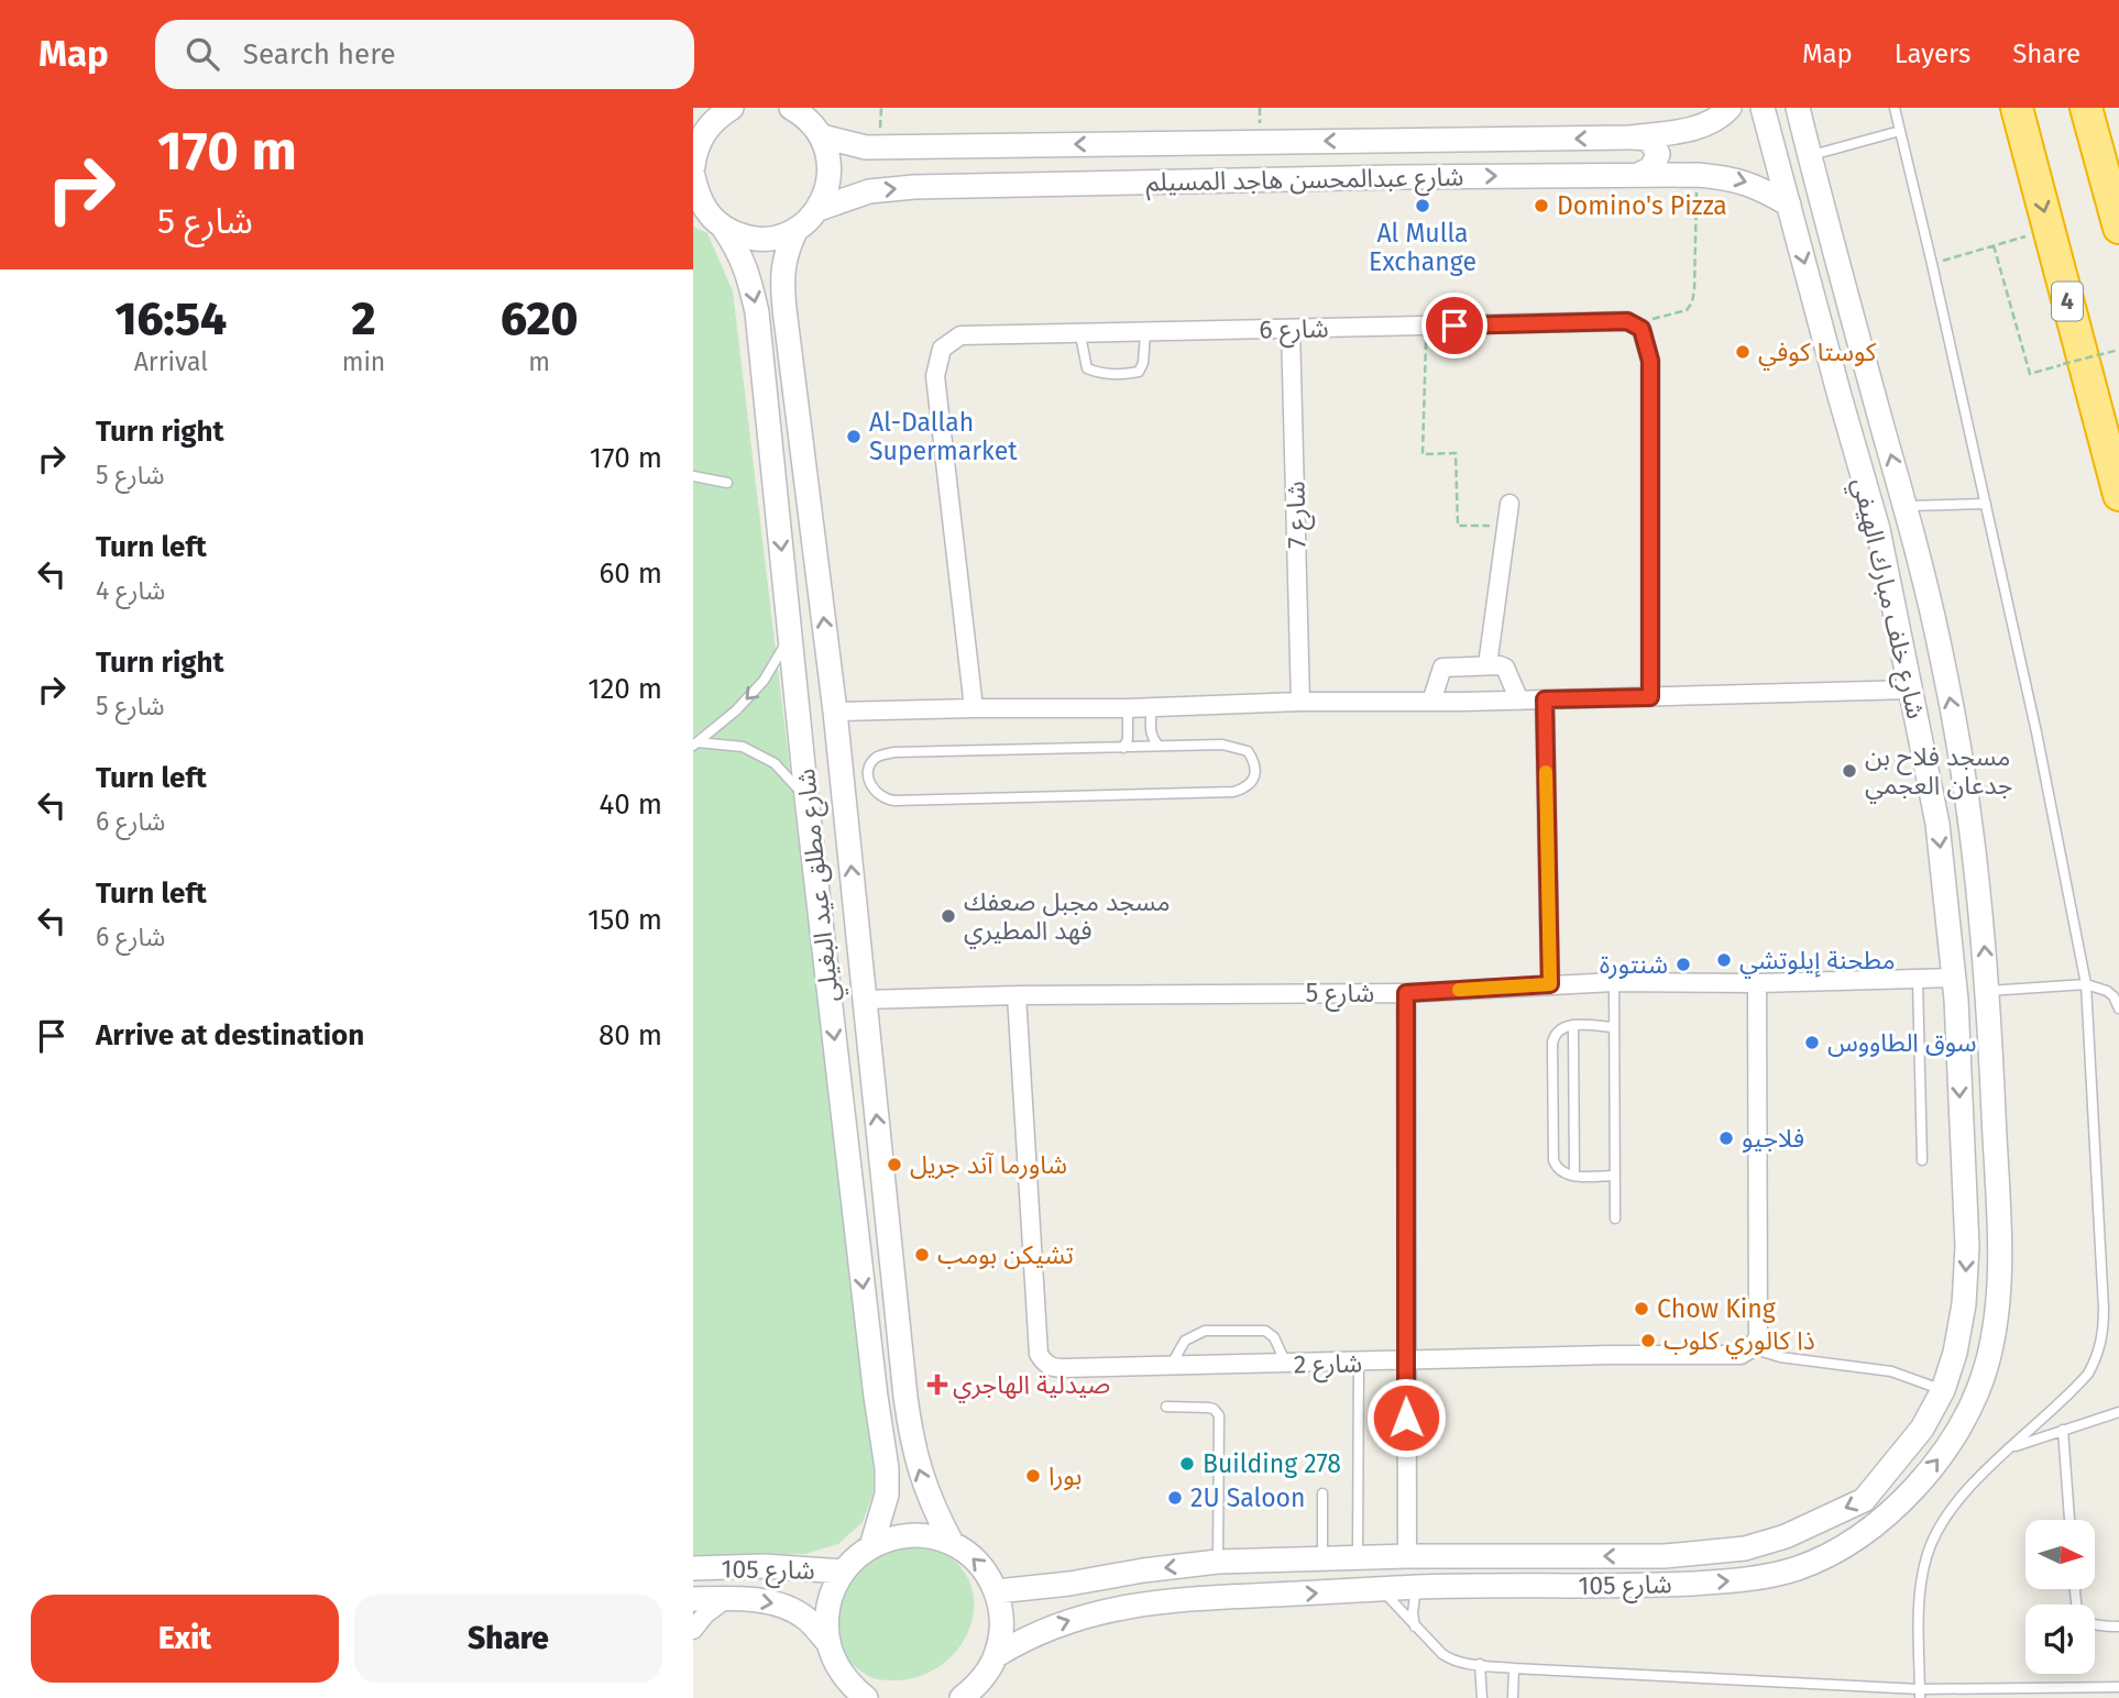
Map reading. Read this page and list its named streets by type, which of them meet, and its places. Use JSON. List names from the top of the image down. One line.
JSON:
{"streets":{"highway":["4"],"street":["شارع عبدالمحسن هاجد المسيلم","شارع 6","شارع 7","شارع خلف مبارك الهيفي","شارع مطلق عيد البغيلي","شارع 5","شارع 2","شارع 105"]},"crossings":[["شارع عبدالمحسن هاجد المسيلم","شارع خلف مبارك الهيفي"],["شارع 6","شارع 7"],["شارع خلف مبارك الهيفي","شارع 5"],["شارع خلف مبارك الهيفي","شارع 105"],["شارع مطلق عيد البغيلي","شارع 5"],["شارع 5","شارع 2"]],"places":{"other":["Al Mulla Exchange","Domino's Pizza","كوستا كوفي","Al-Dallah Supermarket","مسجد فلاح بن جدعان العجمي","مسجد مجبل صعفك فهد المطيري","مطحنة إيلوتشي","شنتورة","سوق الطاووس","فلاجيو","شاورما آند جريل","تشيكن بومب","Chow King","ذا كالوري كلوب","Building 278","بورا","2U Saloon"],"health":["صيدلية الهاجري"]},"north":"right","page":{"header":"Map","search":"Search here","nav":["Map","Layers","Share"],"turn":["170 m","شارع 5"],"eta":["16:54","Arrival","2","min","620","m"],"list":[{"name":"Turn right","note":"شارع 5","value":"170 m"},{"name":"Turn left","note":"شارع 4","value":"60 m"},{"name":"Turn right","note":"شارع 5","value":"120 m"},{"name":"Turn left","note":"شارع 6","value":"40 m"},{"name":"Turn left","note":"شارع 6","value":"150 m"},{"name":"Arrive at destination","value":"80 m"}],"buttons":["Exit","Share"]}}
